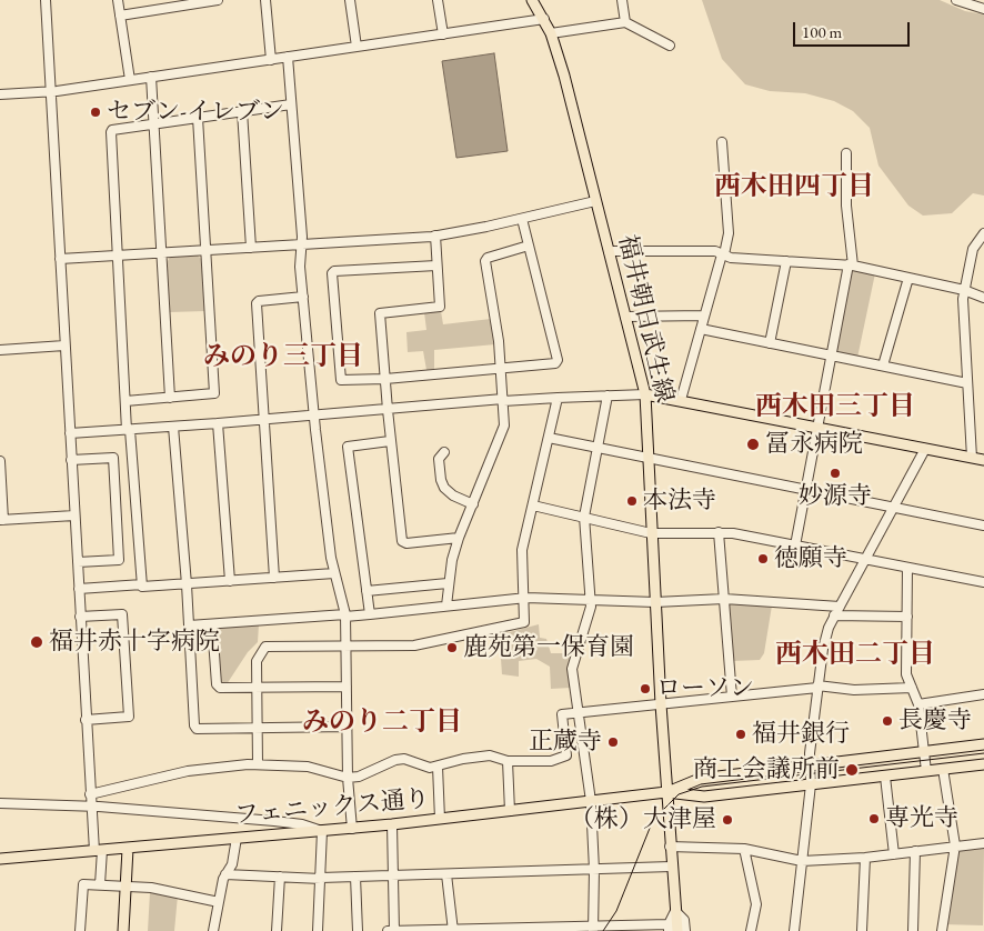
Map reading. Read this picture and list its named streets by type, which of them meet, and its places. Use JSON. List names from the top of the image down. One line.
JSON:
{"streets":{"main road":["福井朝日武生線","フェニックス通り"]},"crossings":[["福井朝日武生線","フェニックス通り"]],"districts":["西木田四丁目","みのり三丁目","西木田三丁目","西木田二丁目","みのり二丁目"],"places":["セブン-イレブン","冨永病院","妙源寺","本法寺","徳願寺","福井赤十字病院","鹿苑第一保育園","ローソン","長慶寺","福井銀行","正蔵寺","商工会議所前","専光寺","（株）大津屋"],"scale_bar":"100 m"}
